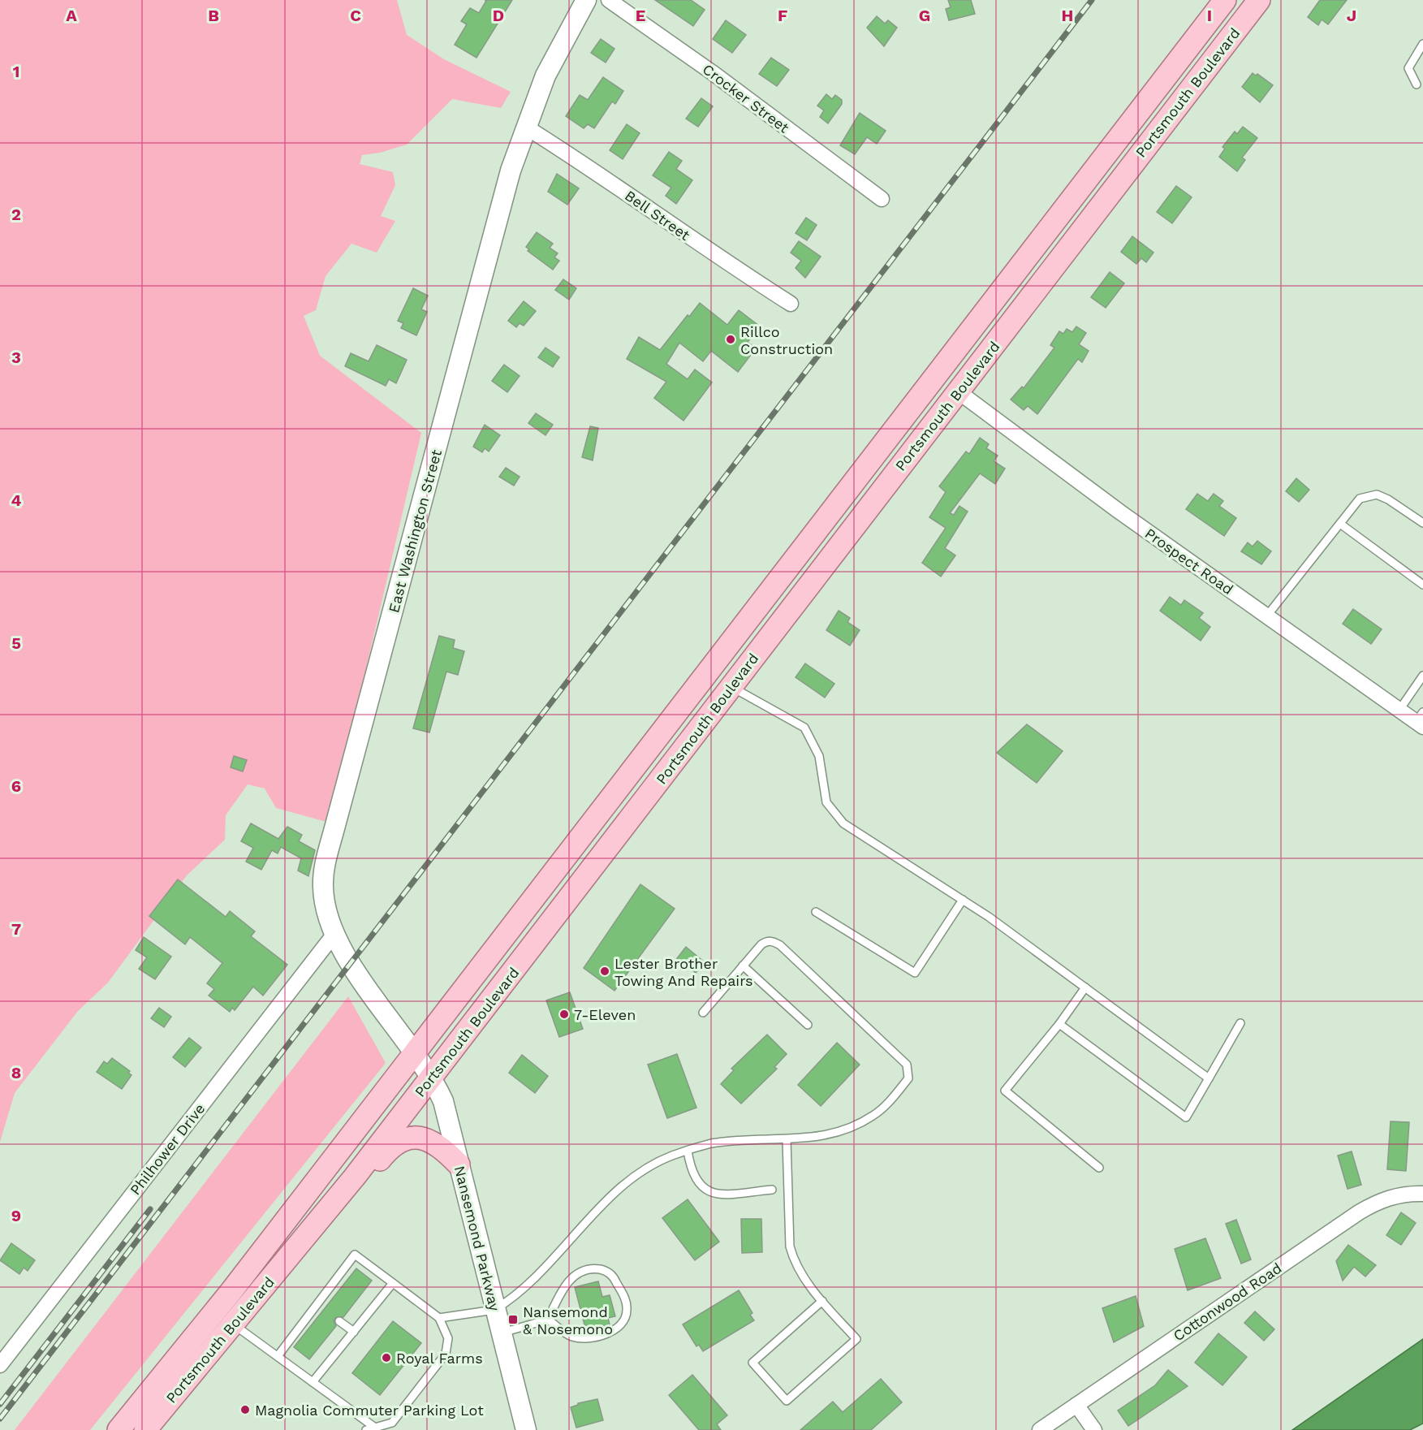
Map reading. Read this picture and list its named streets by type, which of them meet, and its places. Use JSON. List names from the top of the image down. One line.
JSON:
{"streets":{"main road":["Portsmouth Boulevard","East Washington Street","Nansemond Parkway"],"street":["Crocker Street","Bell Street","Prospect Road","Philhower Drive","Cottonwood Road"]},"crossings":[["Portsmouth Boulevard","East Washington Street"],["Portsmouth Boulevard","Prospect Road"],["Portsmouth Boulevard","Nansemond Parkway"],["Bell Street","East Washington Street"],["East Washington Street","Philhower Drive"],["East Washington Street","Nansemond Parkway"]],"places":{"other":["Rillco Construction","Lester Brother Towing And Repairs","7-Eleven","Royal Farms","Magnolia Commuter Parking Lot"],"transit":["Nansemond & Nosemono"]},"grid":{"columns":["A","B","C","D","E","F","G","H","I","J"],"rows":["1","2","3","4","5","6","7","8","9"]}}
